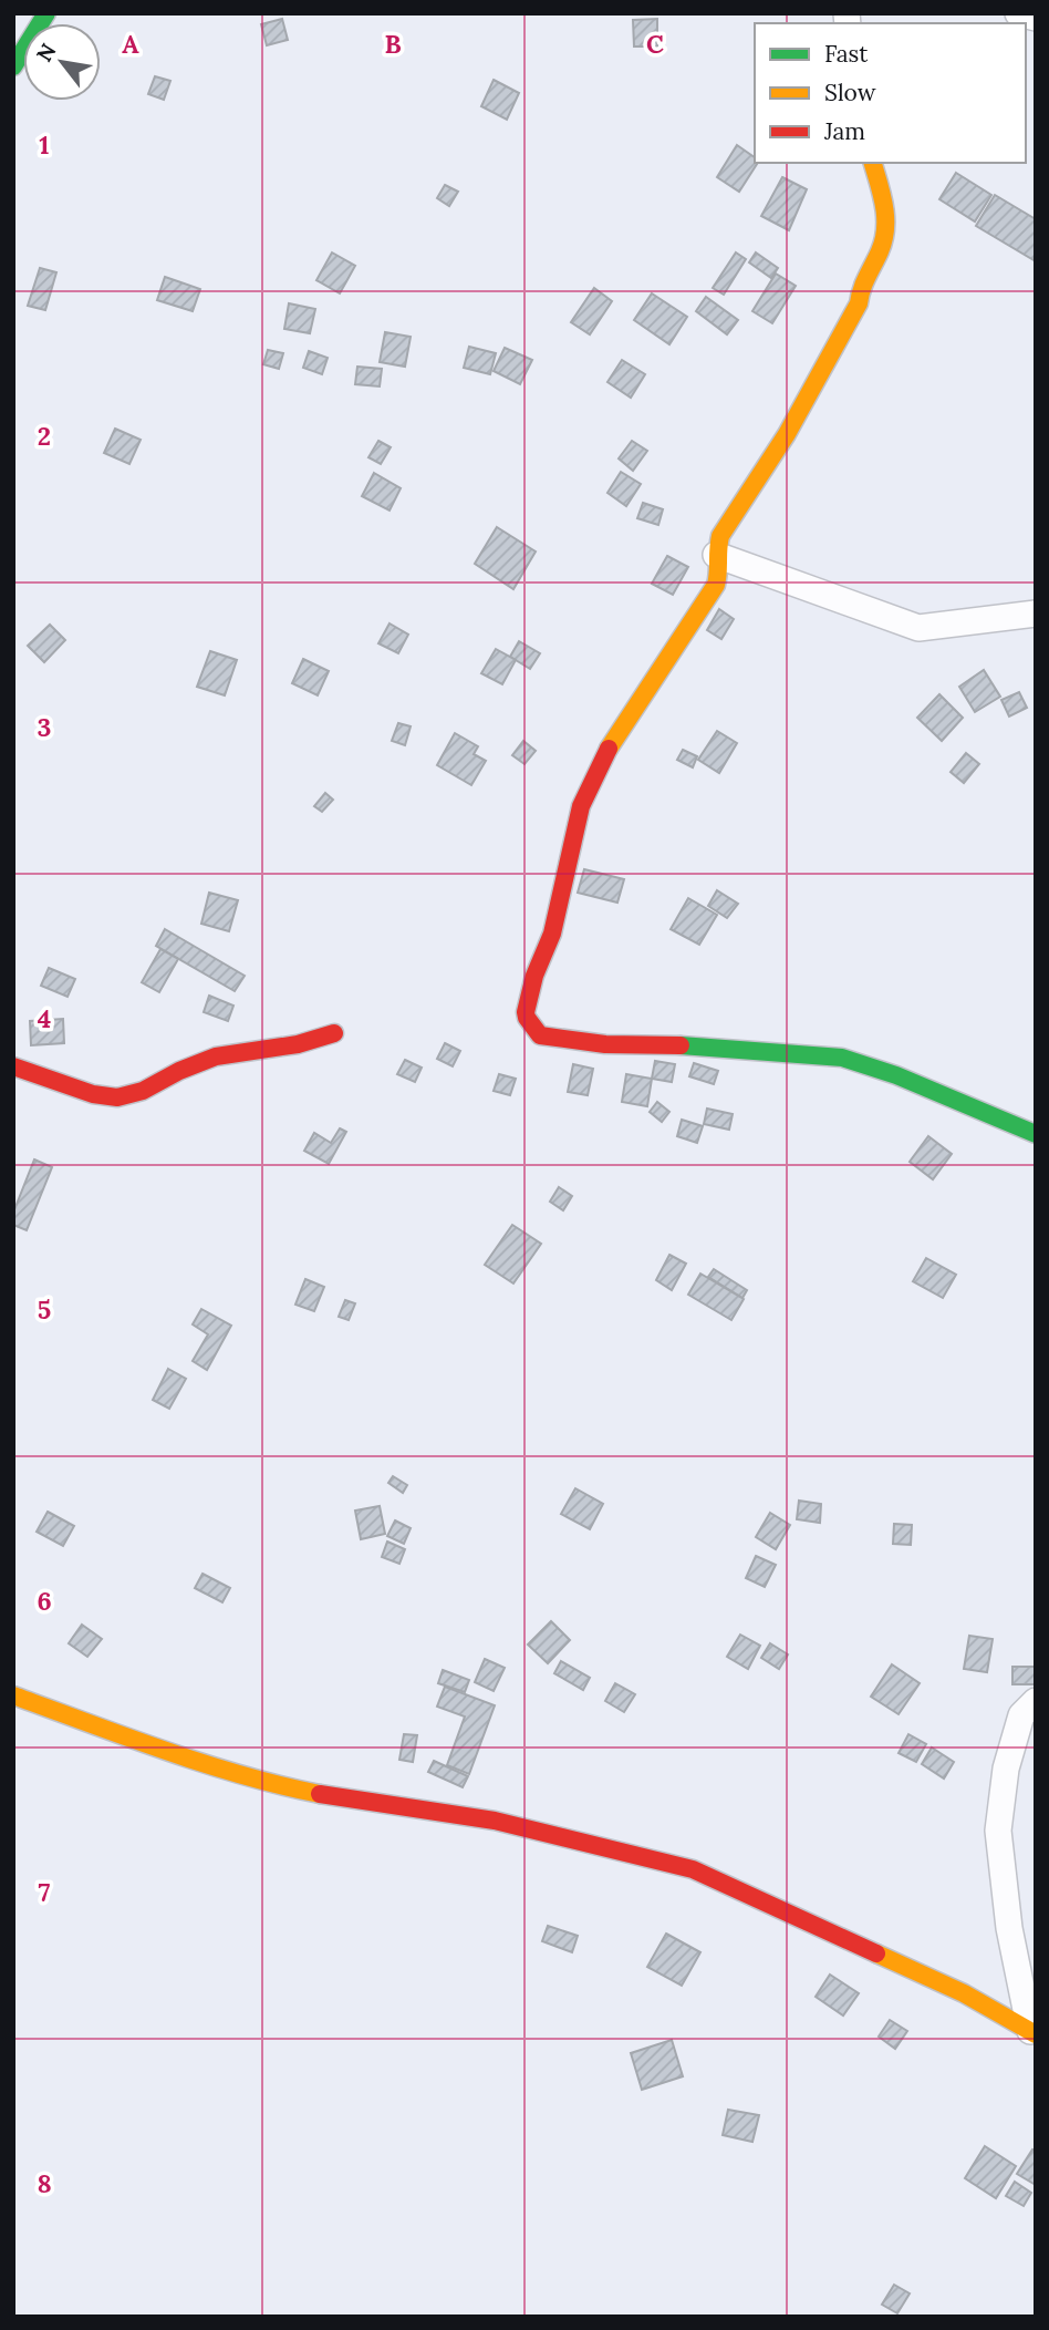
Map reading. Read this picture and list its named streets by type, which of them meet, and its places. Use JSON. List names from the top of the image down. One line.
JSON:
{"legend":["Fast","Slow","Jam"],"north":"top left","grid":{"columns":["A","B","C"],"rows":["1","2","3","4","5","6","7","8"]}}
